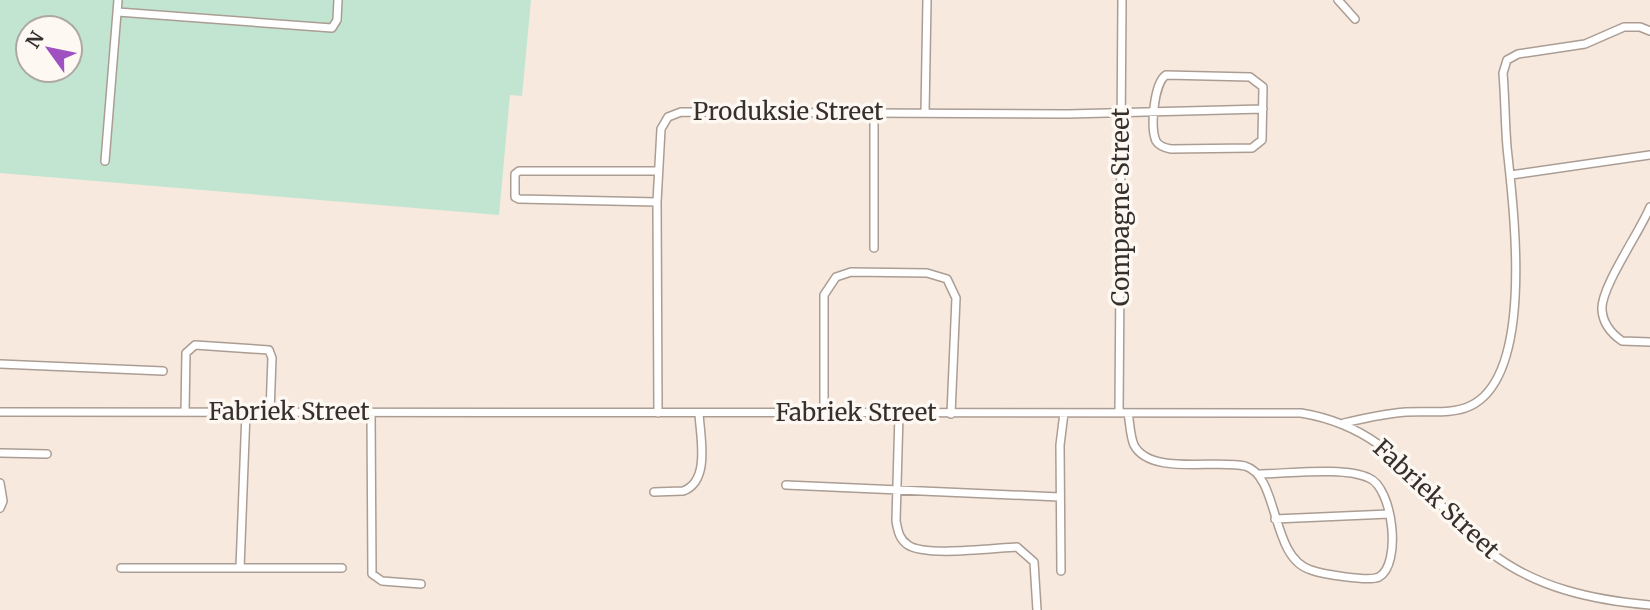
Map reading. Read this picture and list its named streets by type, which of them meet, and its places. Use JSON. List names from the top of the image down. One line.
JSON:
{"streets":{"lane":["Produksie Street","Compagne Street","Fabriek Street"]},"crossings":[["Produksie Street","Compagne Street"],["Produksie Street","Fabriek Street"],["Compagne Street","Fabriek Street"]],"north":"top left"}
